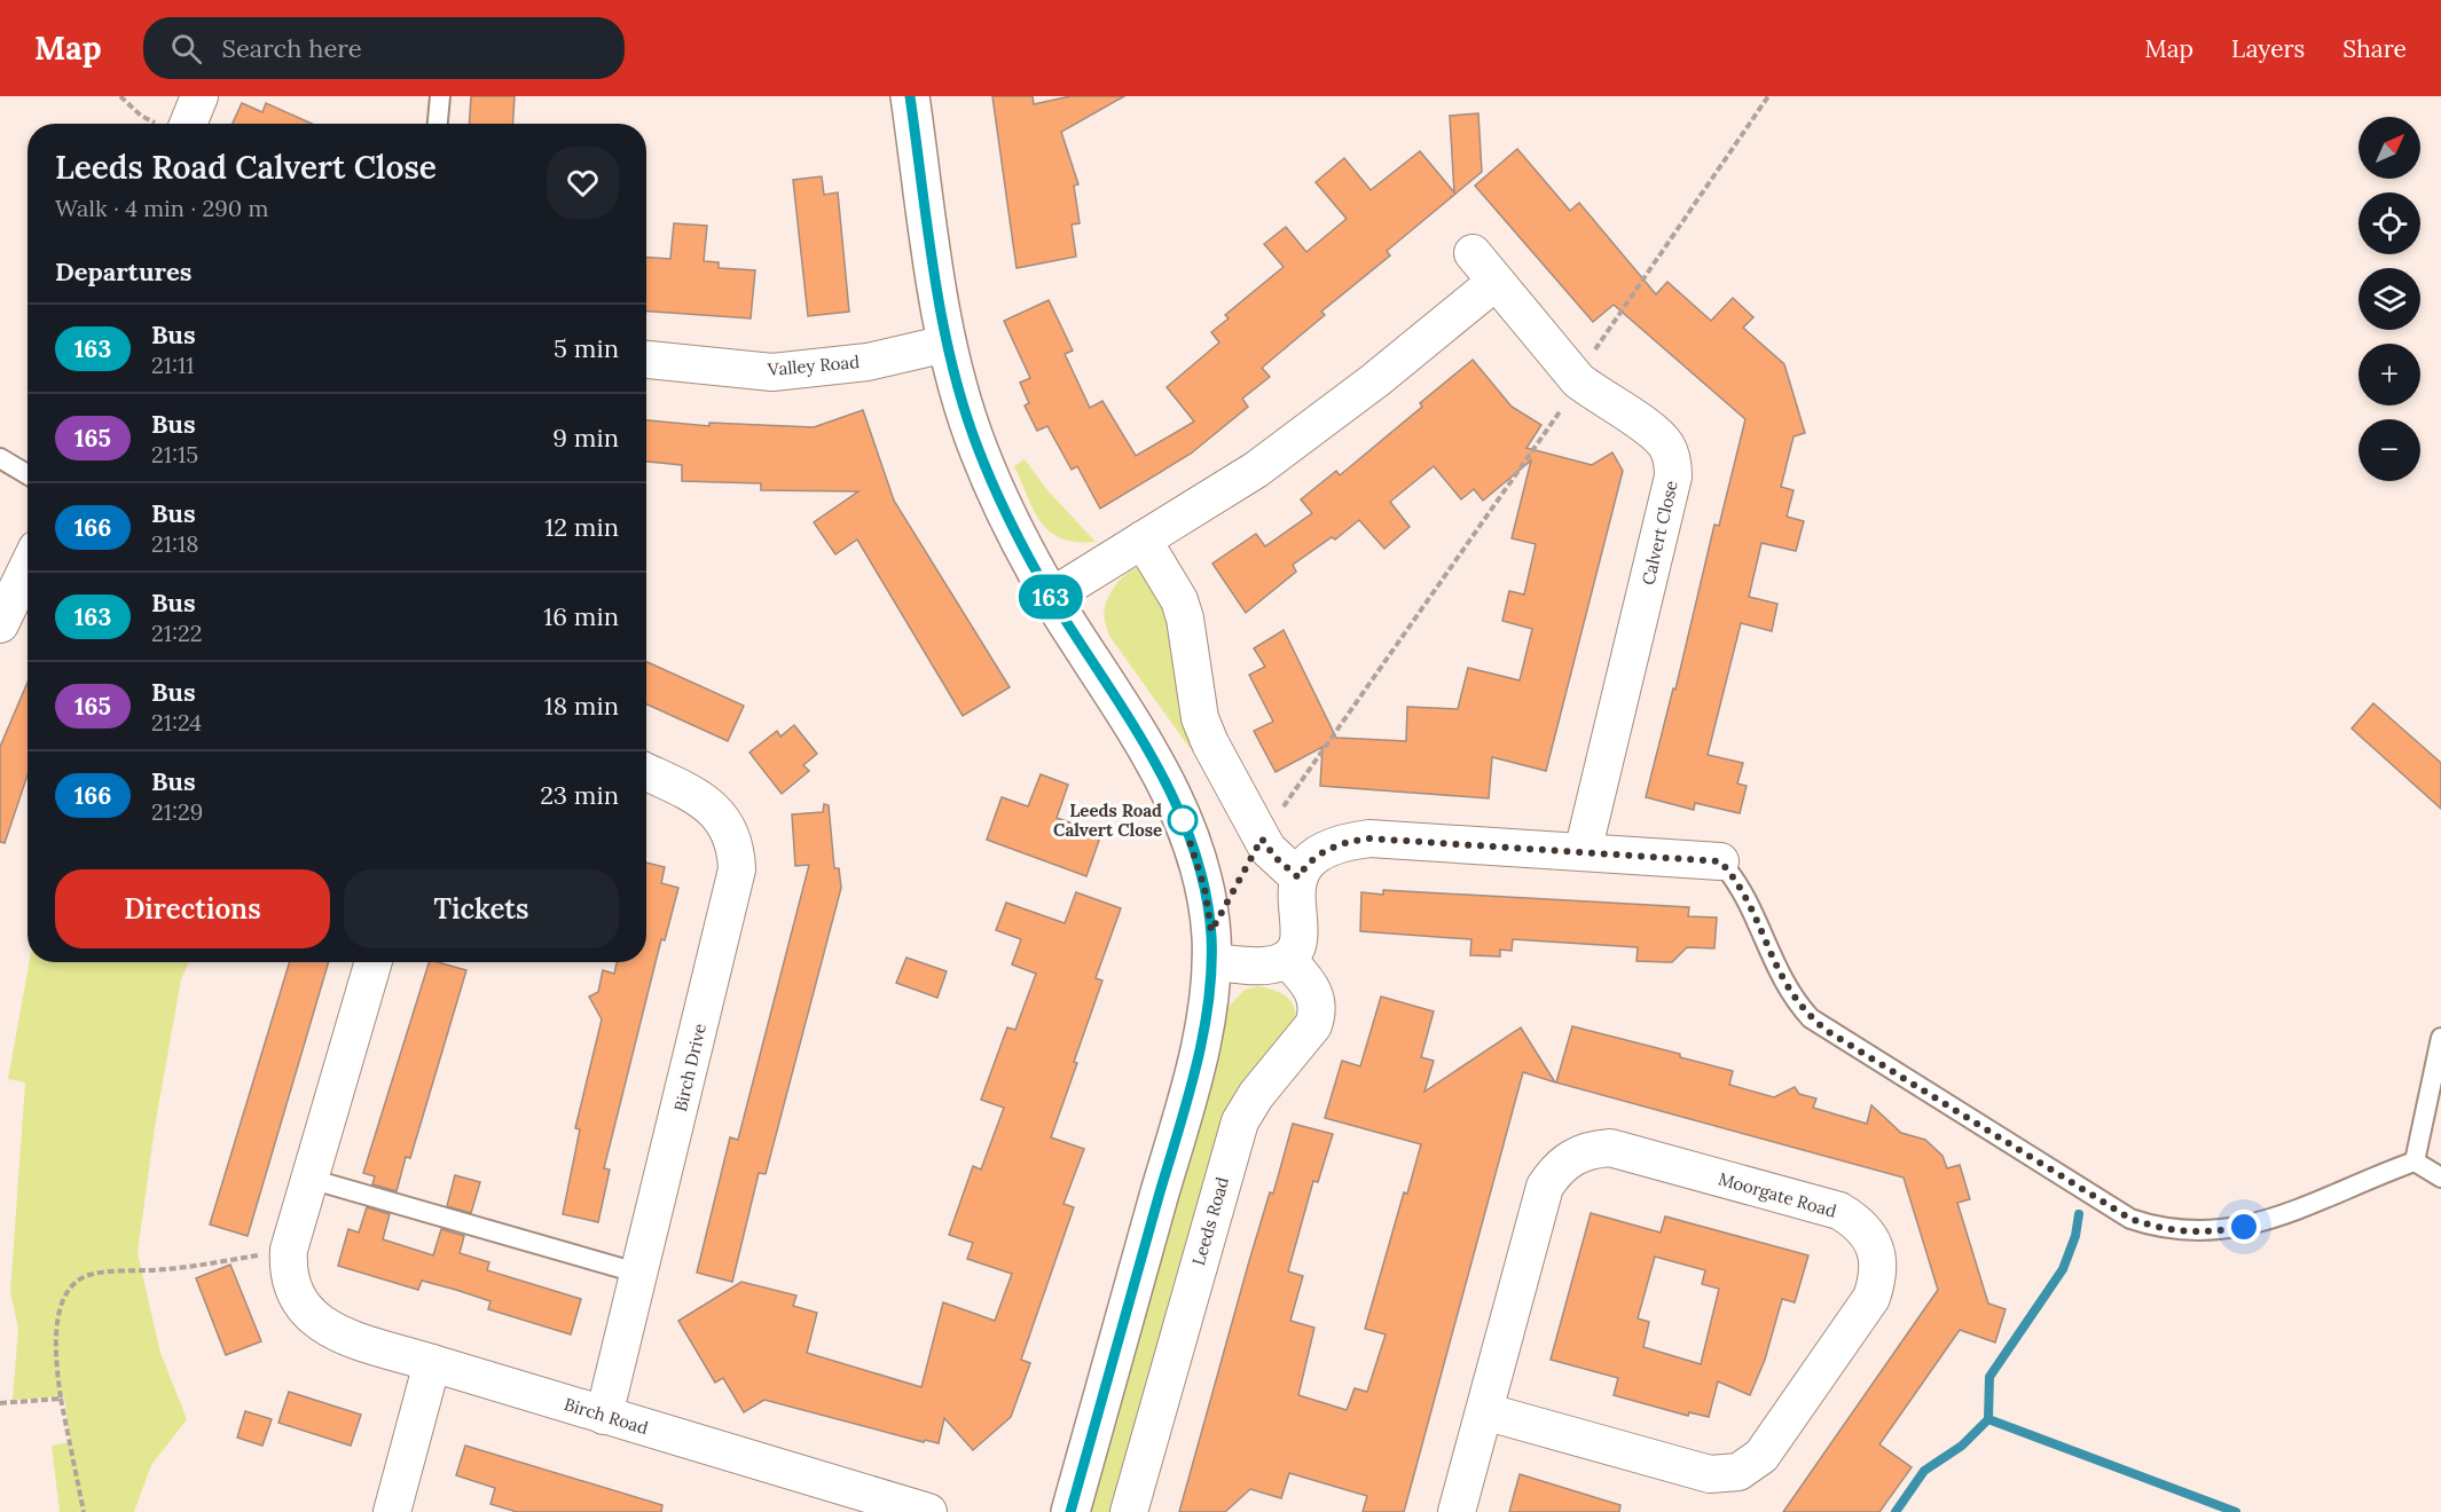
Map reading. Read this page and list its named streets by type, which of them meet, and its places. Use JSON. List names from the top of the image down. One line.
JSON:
{"streets":{"street":["Valley Road","Calvert Close","Birch Drive","Moorgate Road","Leeds Road","Birch Road"]},"crossings":[["Birch Drive","Birch Road"]],"places":["Leeds Road Calvert Close"],"lines":["bus line 163"],"north":"top right","page":{"header":"Map","search":"Search here","nav":["Map","Layers","Share"],"on_map":"163","map_buttons":["+","−"],"heading":[["Leeds Road Calvert Close","Walk · 4 min · 290 m"],"Departures"],"list":[{"mark":"163","name":"Bus","note":"21:11","value":"5 min"},{"mark":"165","name":"Bus","note":"21:15","value":"9 min"},{"mark":"166","name":"Bus","note":"21:18","value":"12 min"},{"mark":"163","name":"Bus","note":"21:22","value":"16 min"},{"mark":"165","name":"Bus","note":"21:24","value":"18 min"},{"mark":"166","name":"Bus","note":"21:29","value":"23 min"}],"buttons":["Directions","Tickets"]}}
